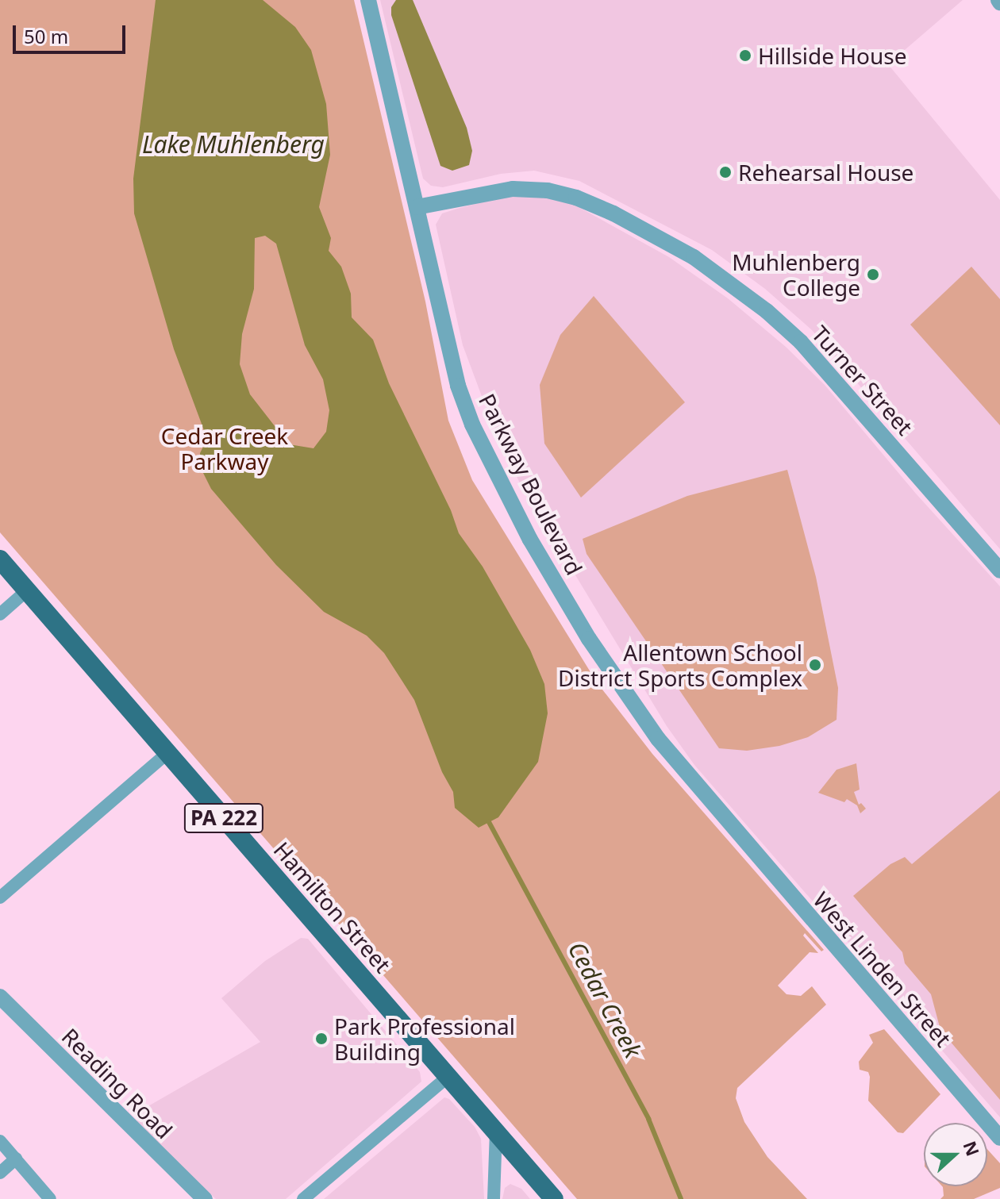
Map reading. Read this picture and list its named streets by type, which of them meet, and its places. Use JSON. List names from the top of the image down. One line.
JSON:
{"streets":{"main road":["PA 222","Hamilton Street"],"street":["Turner Street","Parkway Boulevard","West Linden Street","Reading Road"]},"crossings":[["Turner Street","Parkway Boulevard"],["Parkway Boulevard","West Linden Street"]],"water":["Lake Muhlenberg","Cedar Creek"],"parks":["Cedar Creek Parkway"],"places":["Hillside House","Rehearsal House","Muhlenberg College","Allentown School District Sports Complex","Park Professional Building"],"scale_bar":"50 m","north":"right"}
